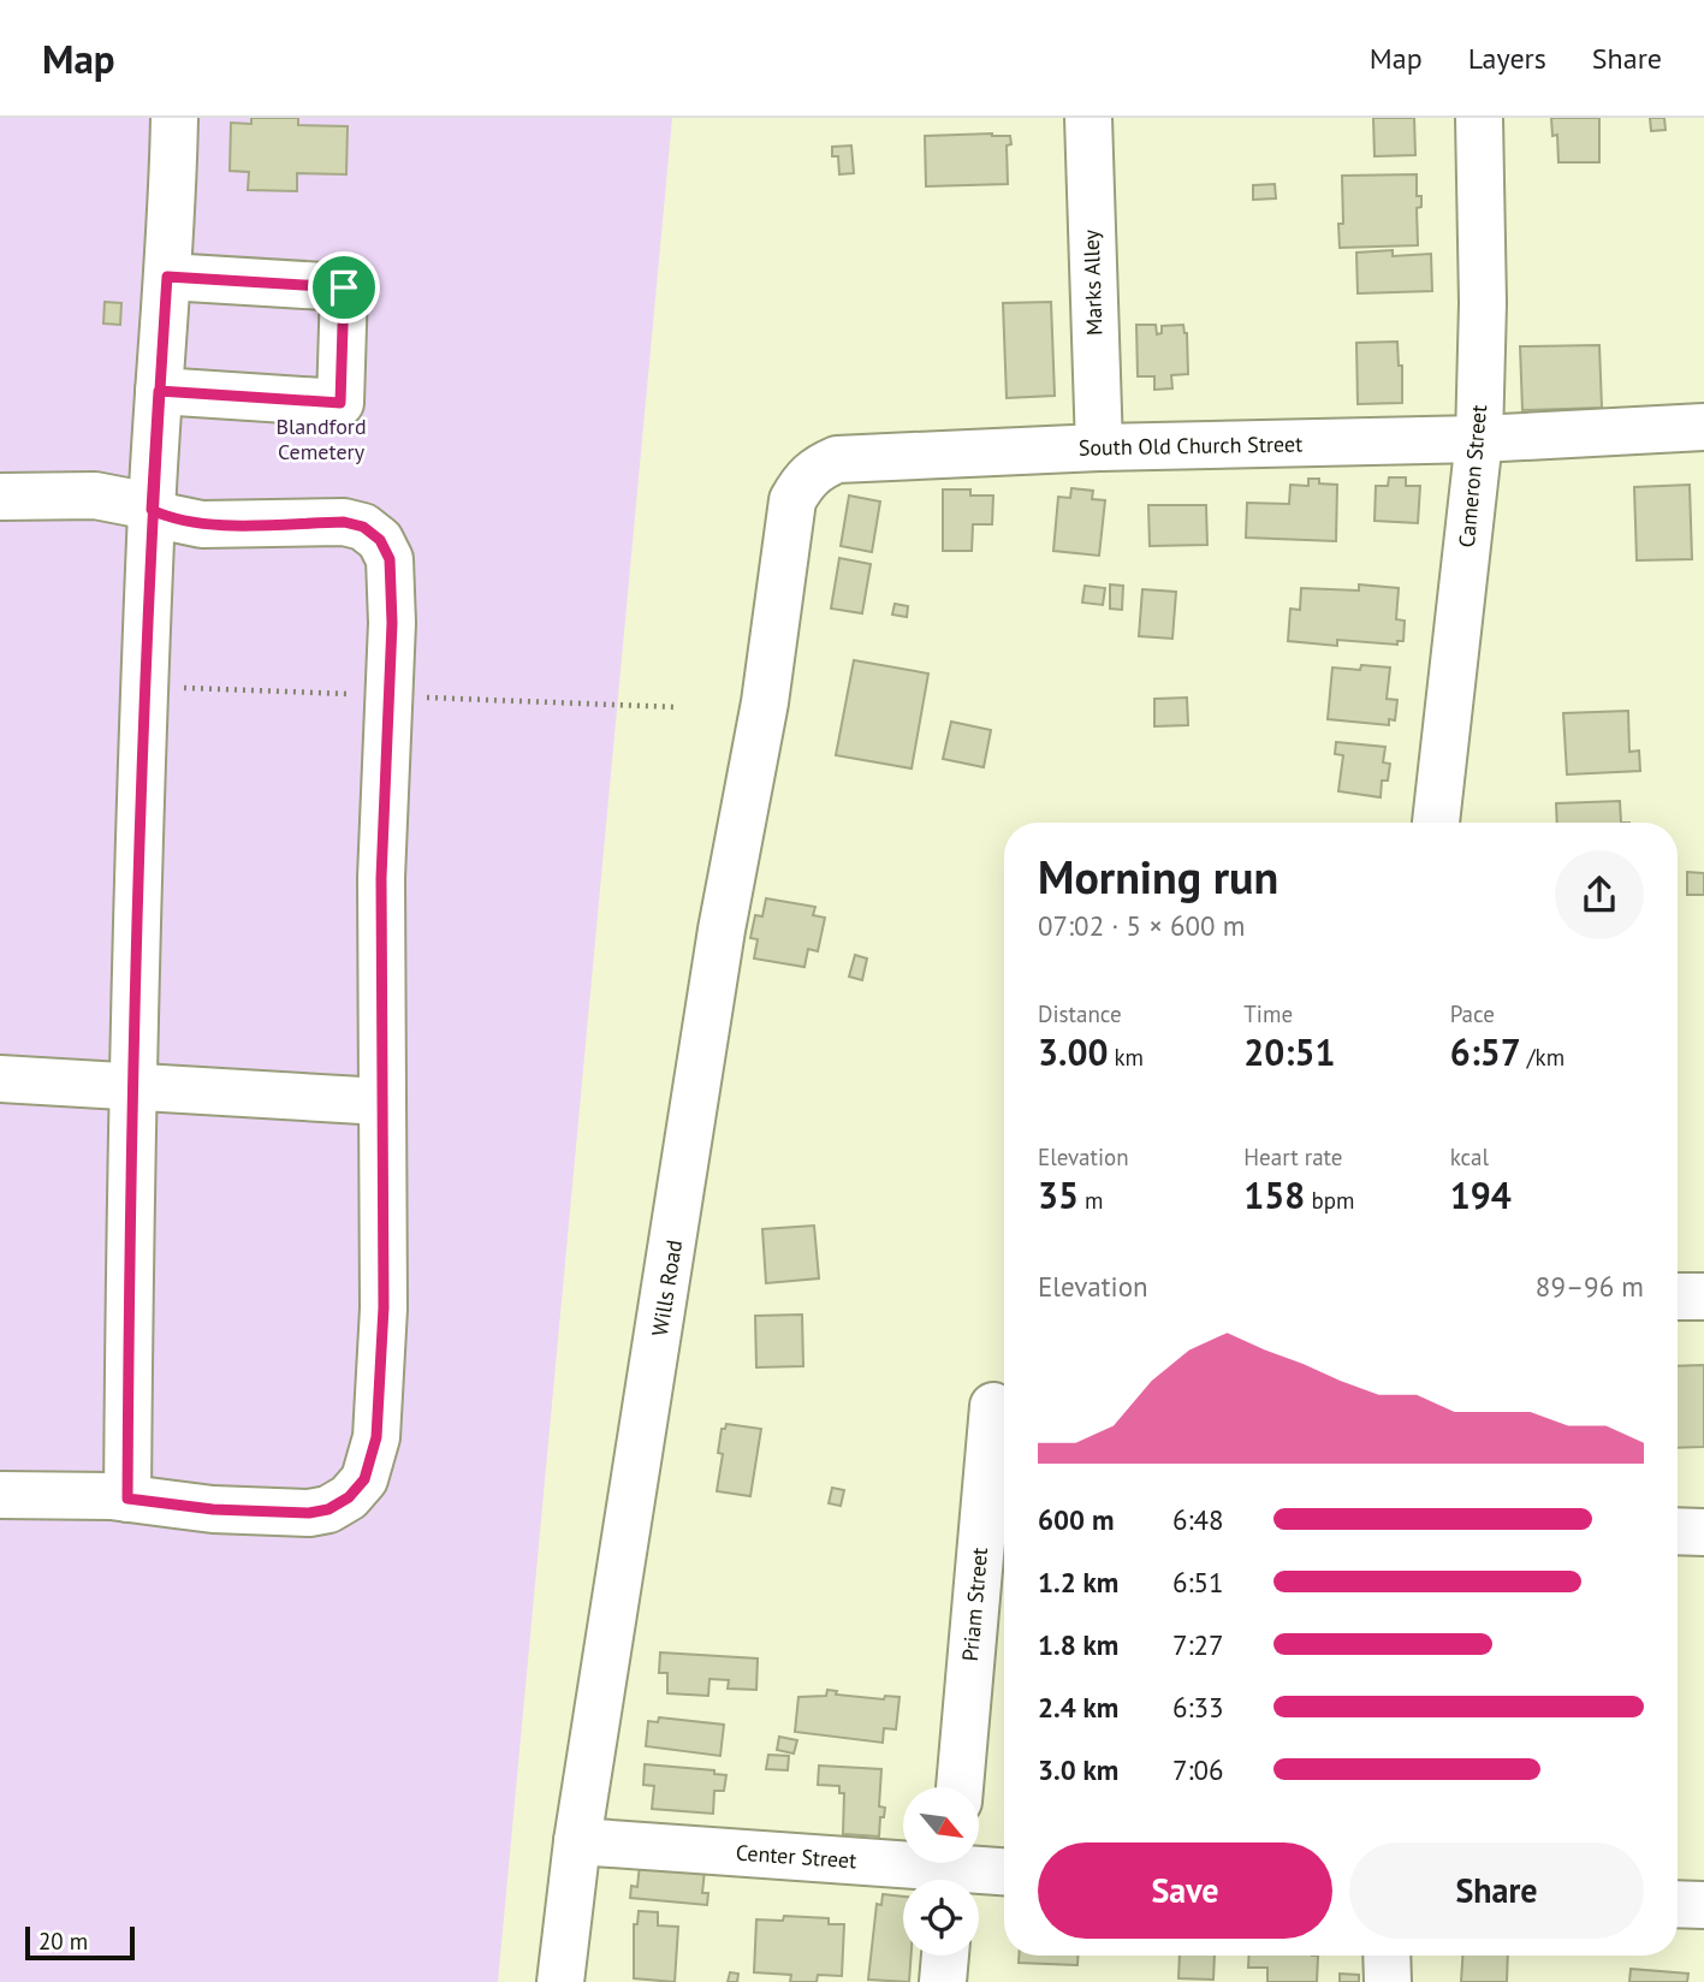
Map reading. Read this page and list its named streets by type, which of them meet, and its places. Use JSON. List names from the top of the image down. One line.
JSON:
{"streets":{"street":["Marks Alley","South Old Church Street","Cameron Street","Wills Road","Priam Street","Center Street"]},"crossings":[["Marks Alley","South Old Church Street"],["South Old Church Street","Cameron Street"],["South Old Church Street","Wills Road"],["Wills Road","Center Street"]],"parks":["Blandford Cemetery"],"scale_bar":"20 m","north":"bottom right","page":{"header":"Map","nav":["Map","Layers","Share"],"heading":["Morning run","07:02 · 5 × 600 m"],"stats":[["Distance","3.00 km"],["Time","20:51"],["Pace","6:57 /km"],["Elevation","35 m"],["Heart rate","158 bpm"],["kcal","194"]],"chart":["Elevation","89–96 m"],"list":[{"name":"600 m","note":"6:48"},{"name":"1.2 km","note":"6:51"},{"name":"1.8 km","note":"7:27"},{"name":"2.4 km","note":"6:33"},{"name":"3.0 km","note":"7:06"}],"buttons":["Save","Share"],"scale":"20 m"}}
